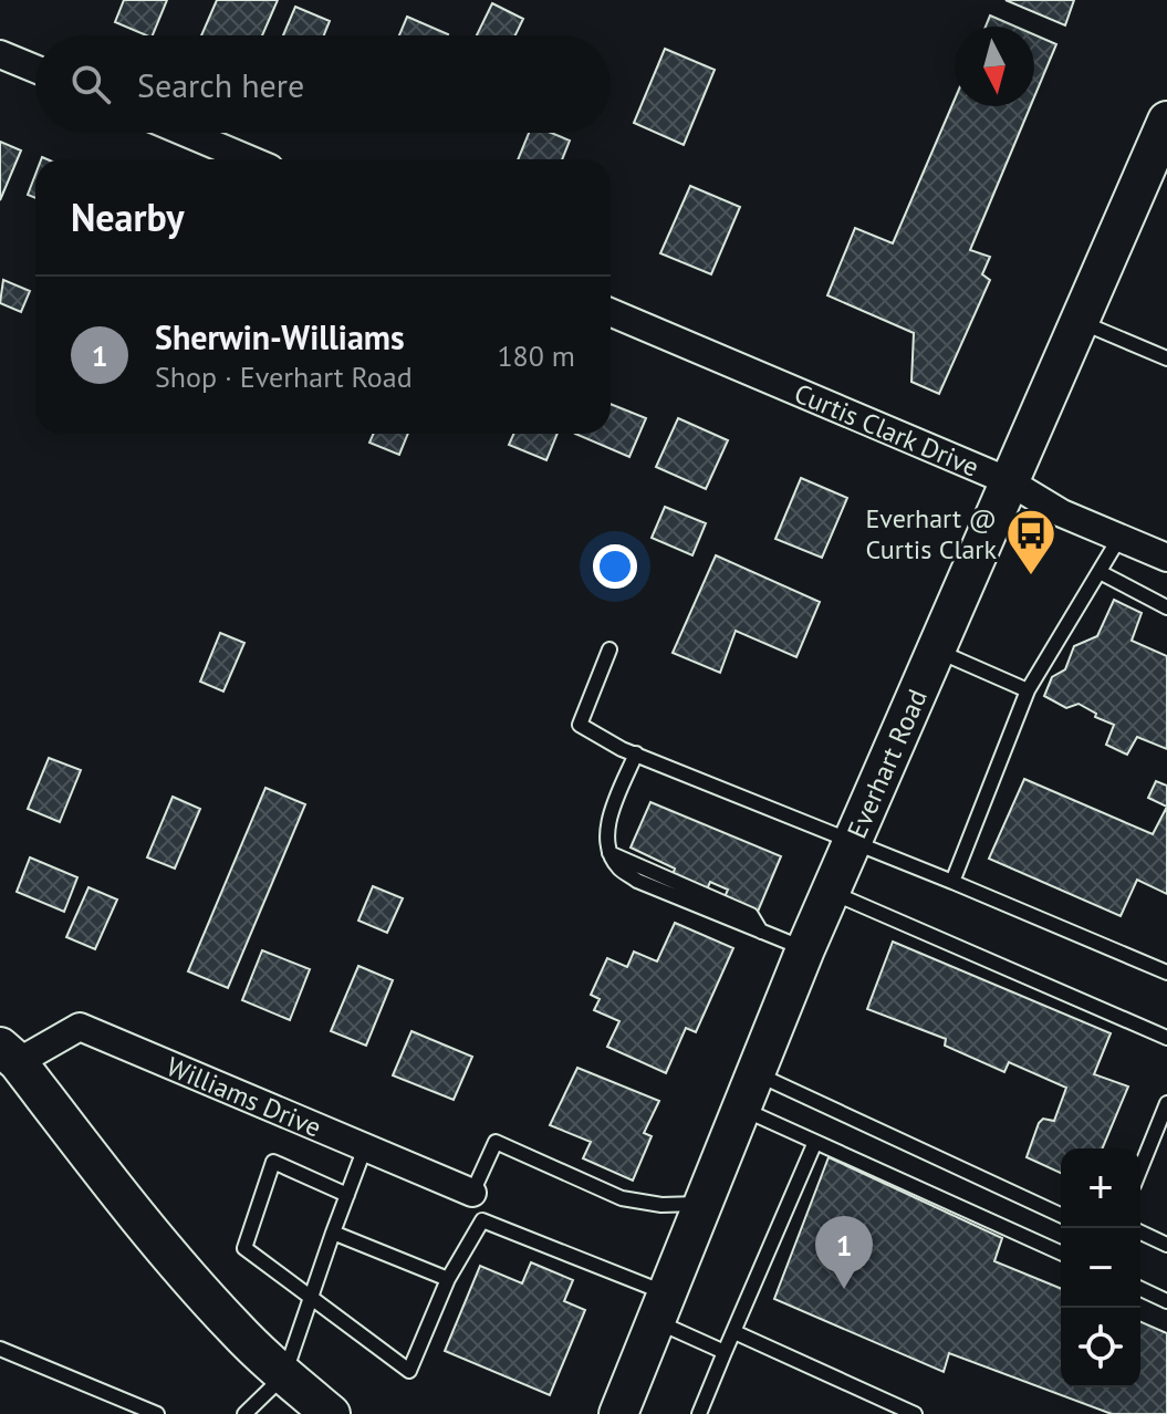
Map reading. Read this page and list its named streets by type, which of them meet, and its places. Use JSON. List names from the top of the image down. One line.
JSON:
{"streets":{"main road":["Everhart Road","Williams Drive"],"street":["Curtis Clark Drive"]},"crossings":[["Curtis Clark Drive","Everhart Road"]],"places":{"bus stop":["Everhart @ Curtis Clark"]},"north":"bottom","page":{"search":"Search here","heading":"Nearby","list":[{"mark":"1","name":"Sherwin-Williams","note":"Shop · Everhart Road","value":"180 m"}],"map_buttons":["+","−"],"pins":"1"}}
